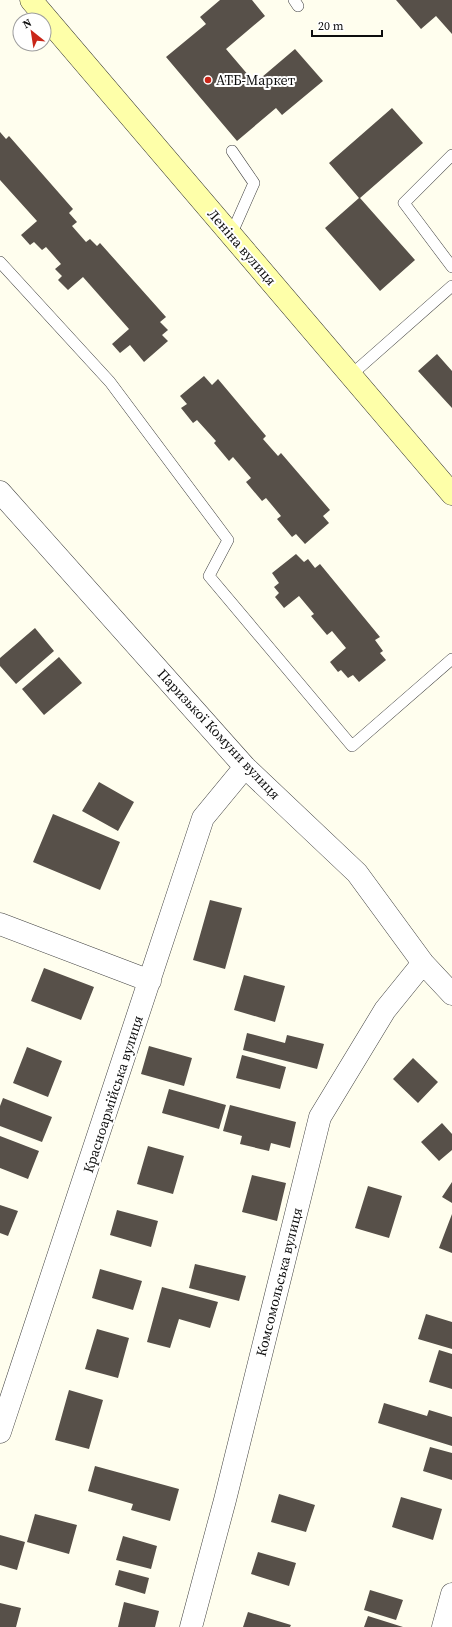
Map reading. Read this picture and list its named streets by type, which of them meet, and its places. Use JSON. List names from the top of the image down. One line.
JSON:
{"streets":{"main road":["Леніна вулиця"],"street":["Паризької Комуни вулиця","Красноармійська вулиця","Комсомольська вулиця"]},"crossings":[["Паризької Комуни вулиця","Красноармійська вулиця"],["Паризької Комуни вулиця","Комсомольська вулиця"]],"places":["АТБ-Маркет"],"scale_bar":"20 m","north":"top left"}
